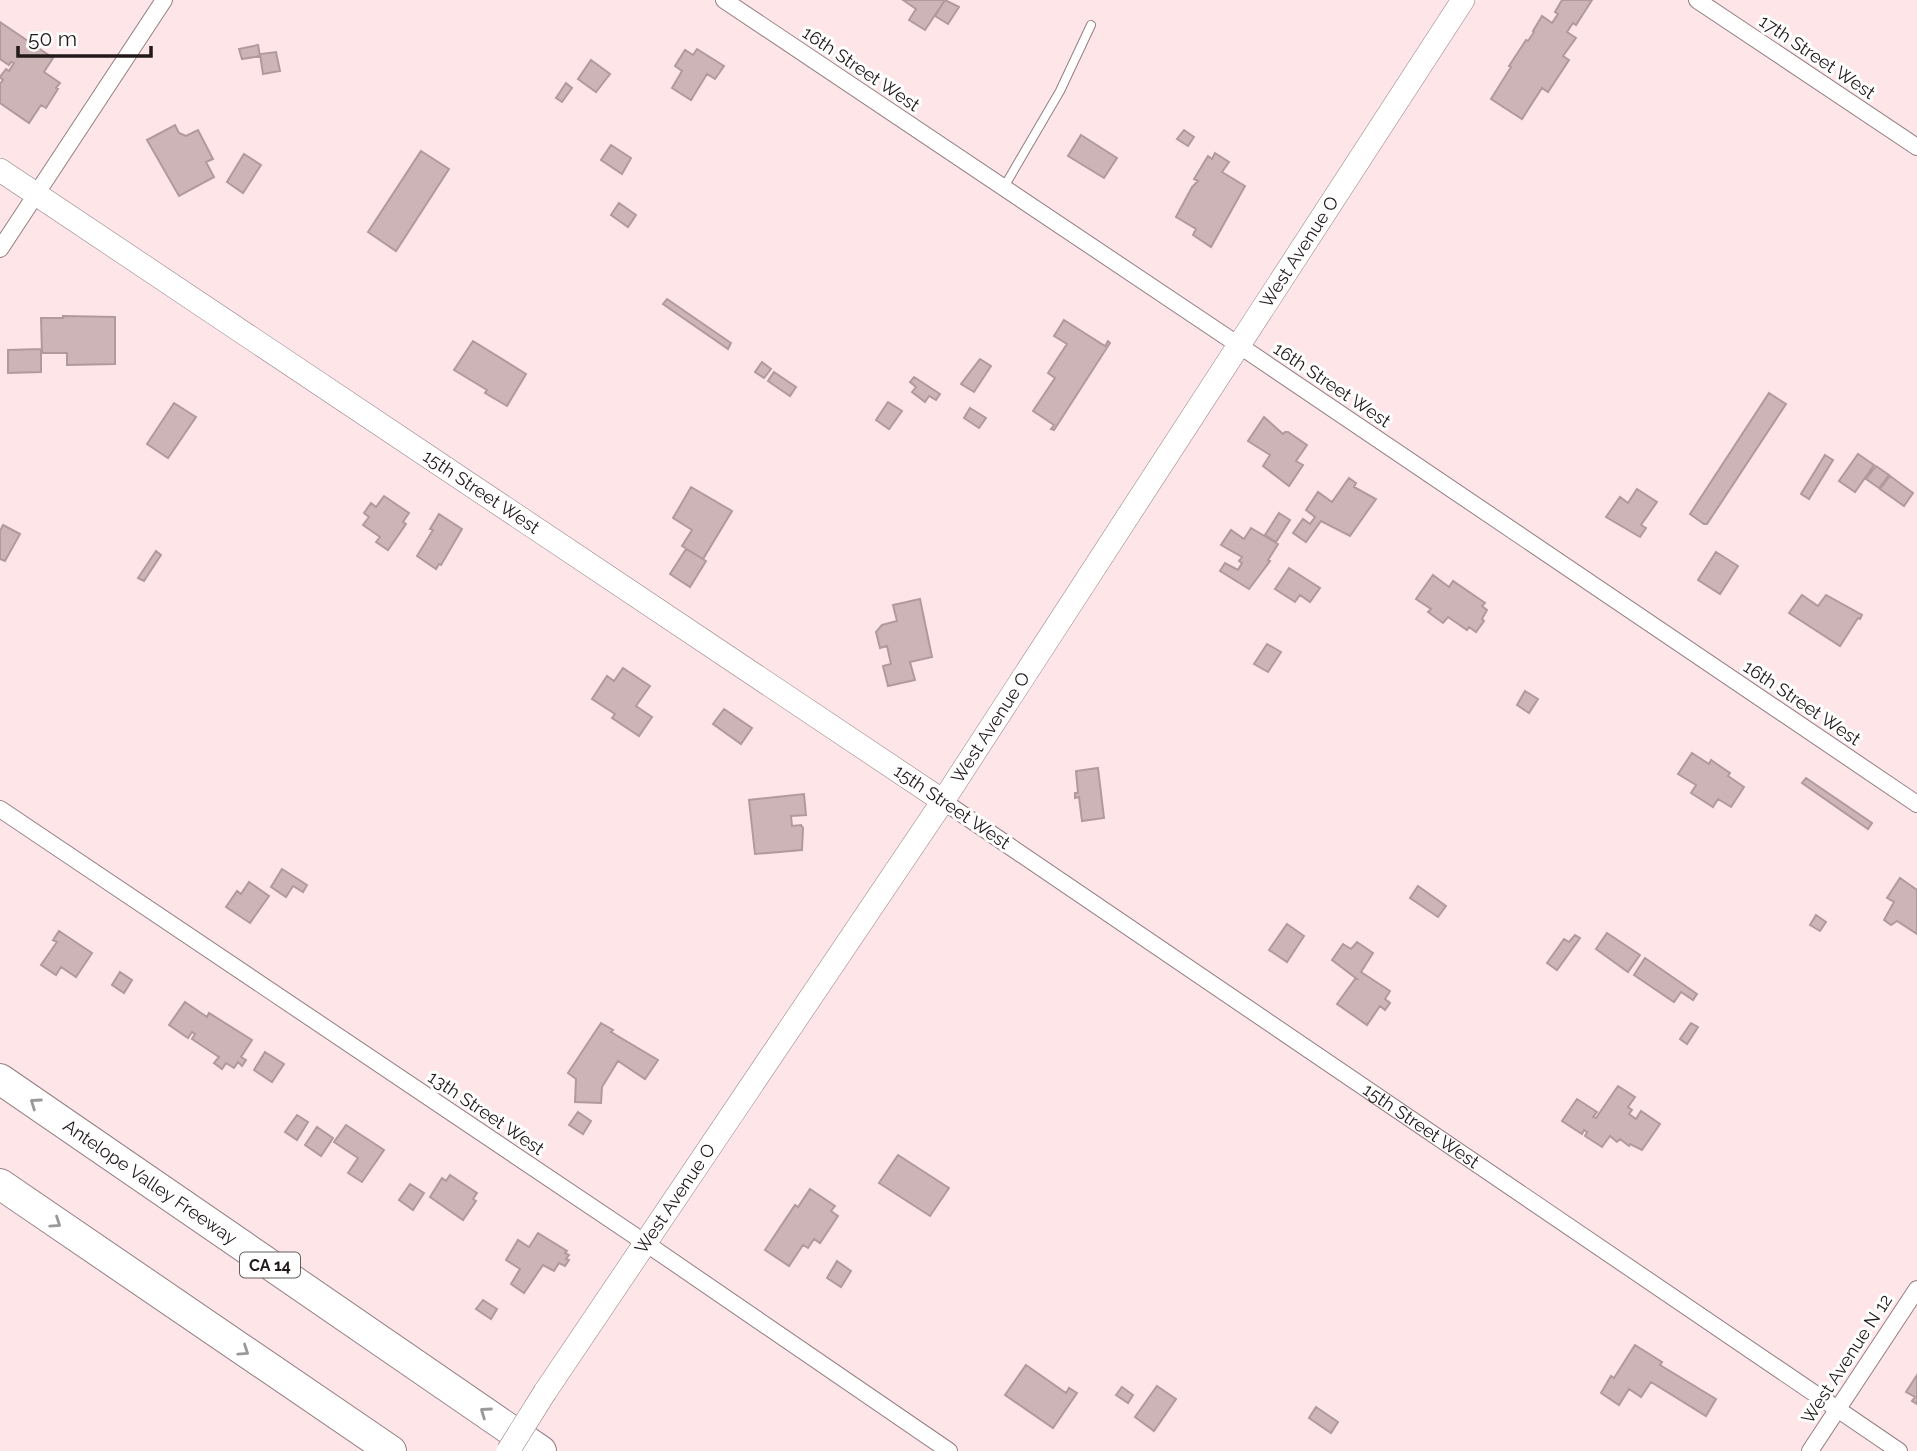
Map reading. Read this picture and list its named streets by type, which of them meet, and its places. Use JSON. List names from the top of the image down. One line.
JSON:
{"streets":{"highway":["Antelope Valley Freeway","CA 14"],"street":["17th Street West","16th Street West","West Avenue O","15th Street West","13th Street West","West Avenue N 12"]},"crossings":[["16th Street West","West Avenue O"],["West Avenue O","15th Street West"],["West Avenue O","13th Street West"],["15th Street West","West Avenue N 12"]],"scale_bar":"50 m"}
